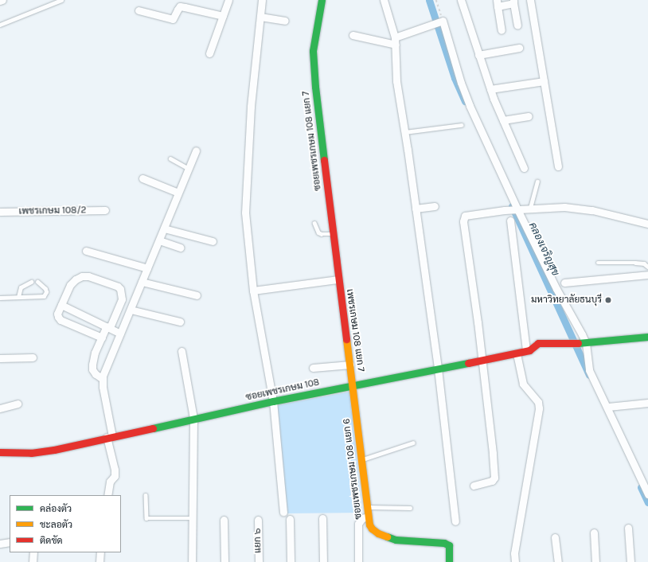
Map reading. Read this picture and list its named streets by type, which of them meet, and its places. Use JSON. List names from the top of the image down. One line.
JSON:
{"streets":{"street":["ซอยเพชรเกษม 108 แยก 7","เพชรเกษม 108/2","เพชรเกษม 108 แยก 7","ซอยเพชรเกษม 108","ซอยเพชรเกษม 108 แยก 6","แยก ๖"]},"crossings":[["ซอยเพชรเกษม 108 แยก 7","เพชรเกษม 108 แยก 7"],["เพชรเกษม 108 แยก 7","ซอยเพชรเกษม 108"],["เพชรเกษม 108 แยก 7","ซอยเพชรเกษม 108 แยก 6"],["ซอยเพชรเกษม 108","ซอยเพชรเกษม 108 แยก 6"]],"water":["คลองเจริญสุข"],"places":["มหาวิทยาลัยธนบุรี"],"legend":["คล่องตัว","ชะลอตัว","ติดขัด"]}
